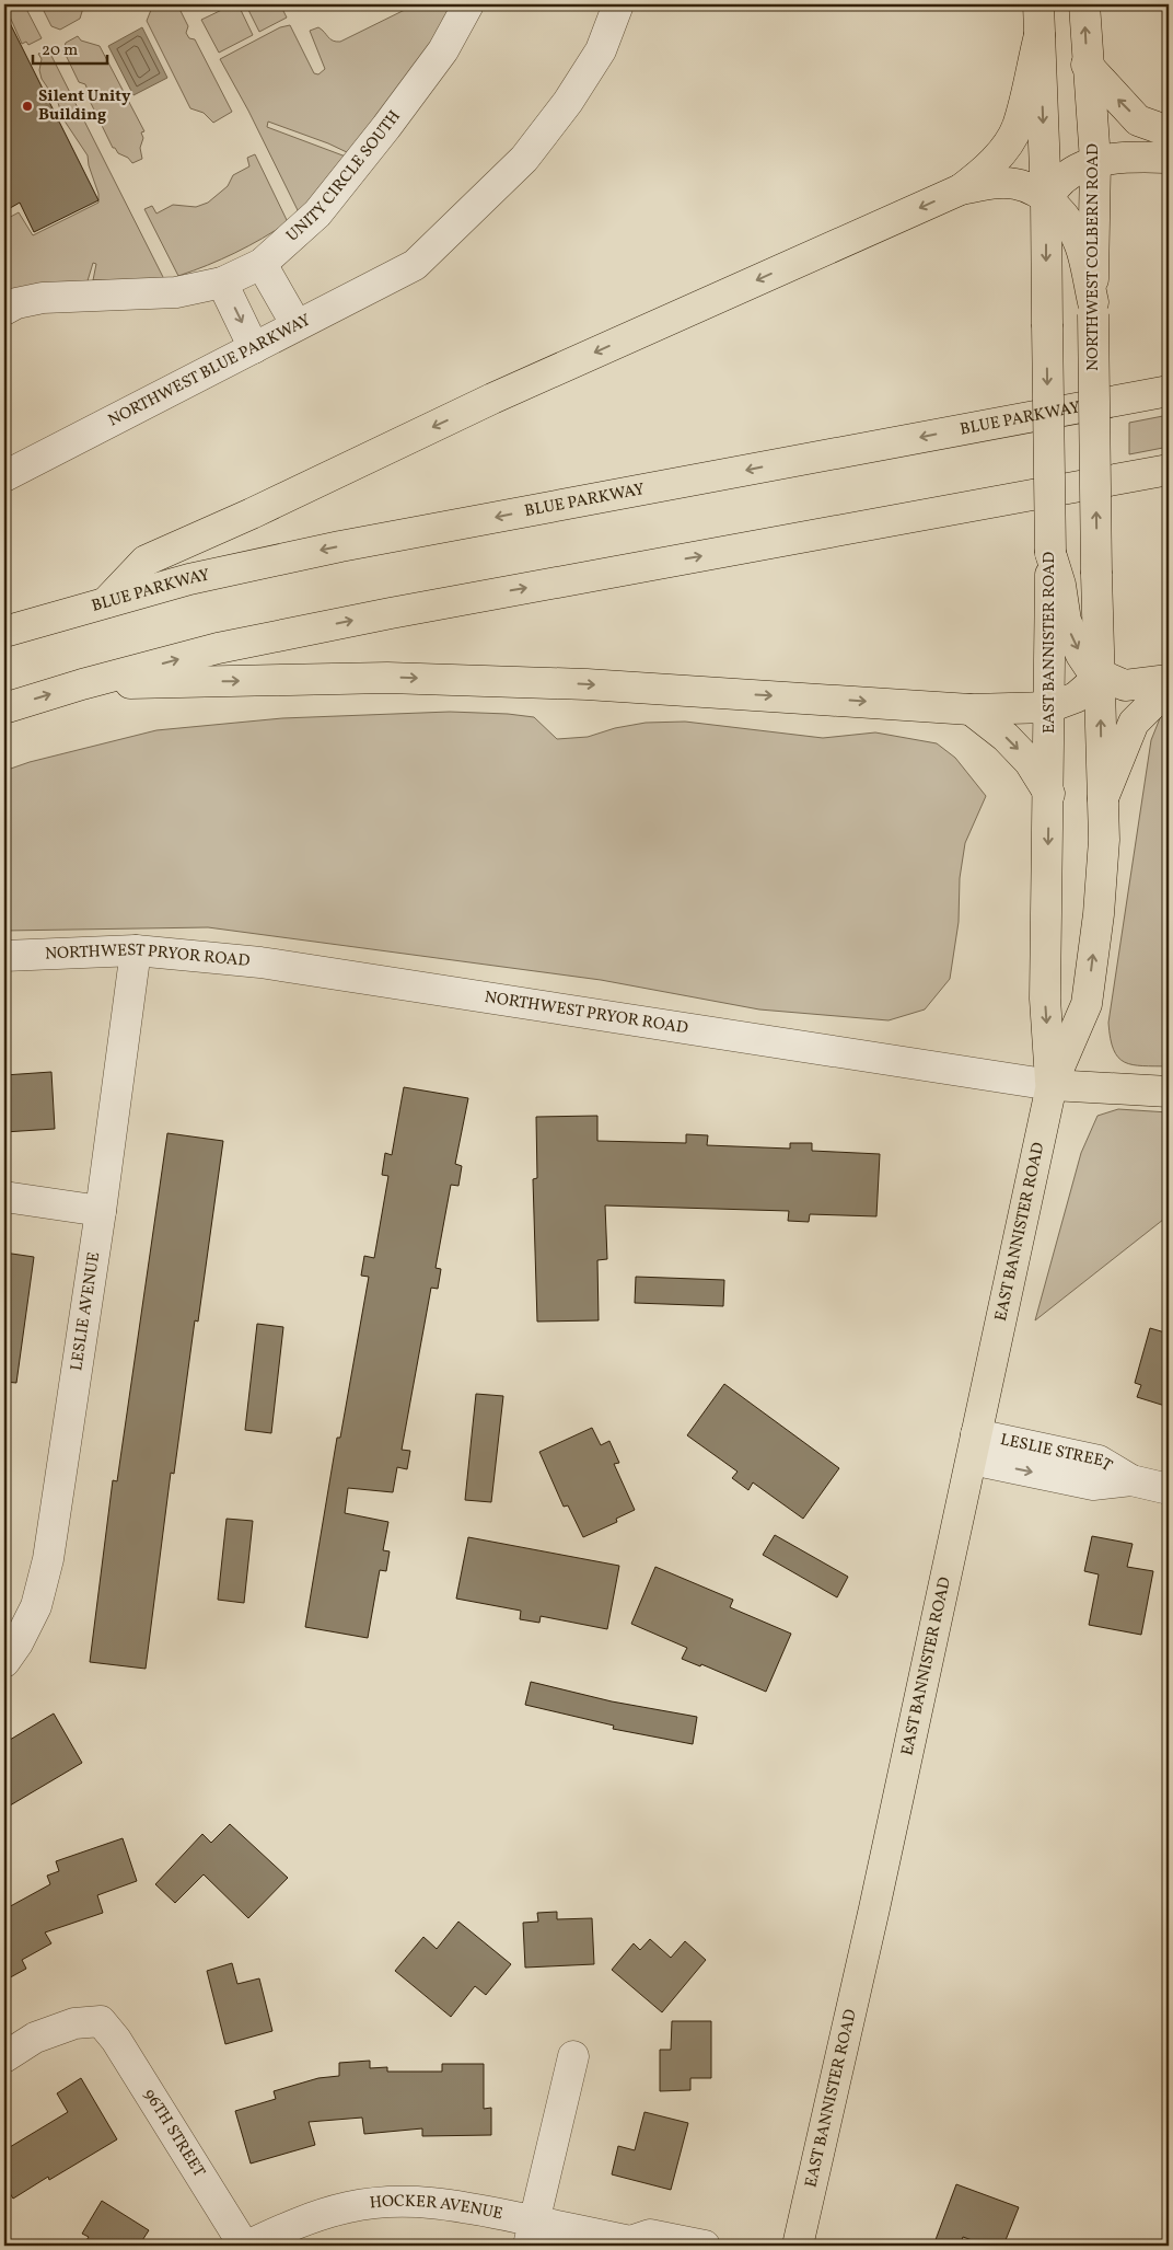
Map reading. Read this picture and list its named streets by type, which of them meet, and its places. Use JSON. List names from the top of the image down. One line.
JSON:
{"streets":{"main road":["NORTHWEST COLBERN ROAD","BLUE PARKWAY","EAST BANNISTER ROAD","NORTHWEST PRYOR ROAD"],"street":["UNITY CIRCLE SOUTH","NORTHWEST BLUE PARKWAY","LESLIE AVENUE","LESLIE STREET","96TH STREET","HOCKER AVENUE"]},"crossings":[["NORTHWEST COLBERN ROAD","EAST BANNISTER ROAD"],["EAST BANNISTER ROAD","NORTHWEST PRYOR ROAD"],["EAST BANNISTER ROAD","LESLIE STREET"],["NORTHWEST PRYOR ROAD","LESLIE AVENUE"],["96TH STREET","HOCKER AVENUE"]],"places":["Silent Unity Building"],"scale_bar":"20 m"}
